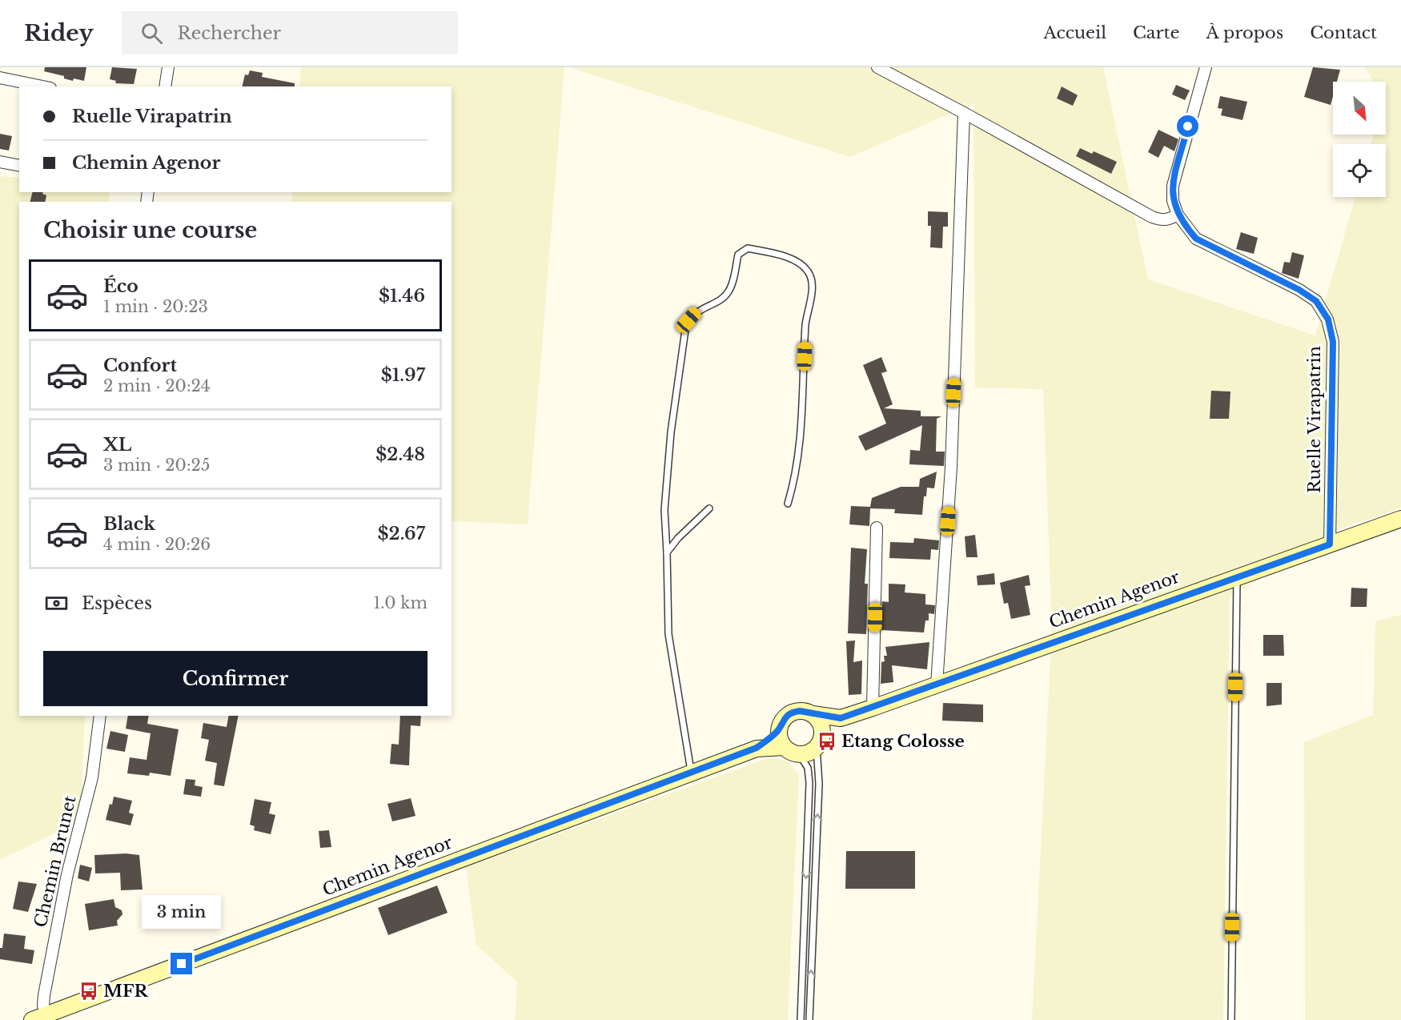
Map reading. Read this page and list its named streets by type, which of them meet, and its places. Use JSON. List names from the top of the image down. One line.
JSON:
{"streets":{"main road":["Chemin Agenor"],"street":["Ruelle Virapatrin","Chemin Brunet"]},"crossings":[["Ruelle Virapatrin","Chemin Agenor"],["Chemin Agenor","Chemin Brunet"]],"places":{"bus stop":["Etang Colosse","MFR"]},"north":"bottom right","page":{"header":"Ridey","search":"Rechercher","nav":["Accueil","Carte","À propos","Contact"],"banner":["Ruelle Virapatrin","Chemin Agenor"],"heading":"Choisir une course","list":[{"name":"Éco","note":"1 min · 20:23","value":"$1.46"},{"name":"Confort","note":"2 min · 20:24","value":"$1.97"},{"name":"XL","note":"3 min · 20:25","value":"$2.48"},{"name":"Black","note":"4 min · 20:26","value":"$2.67"}],"pay":["Espèces","1.0 km"],"buttons":"Confirmer","bubble":"3 min"}}
